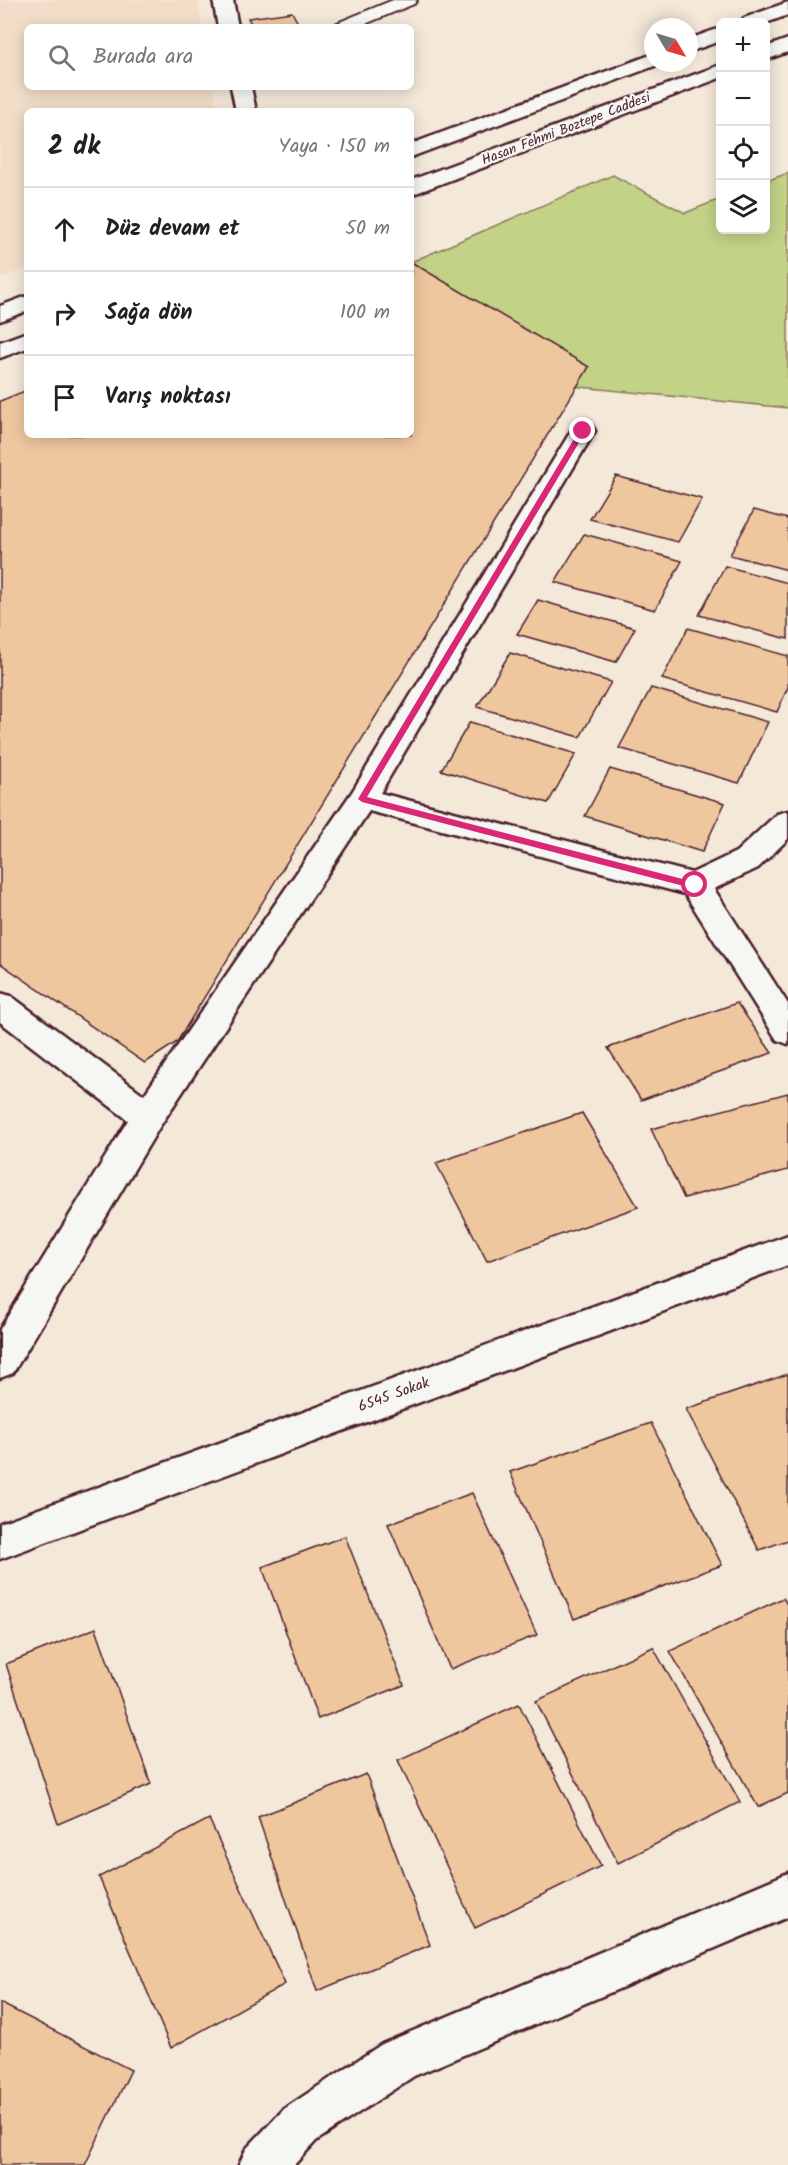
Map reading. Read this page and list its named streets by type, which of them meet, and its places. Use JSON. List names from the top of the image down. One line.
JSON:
{"streets":{"street":["Hasan Fehmi Boztepe Caddesi","6545 Sokak"]},"north":"bottom right","page":{"map_buttons":["+","−"],"search":"Burada ara","heading":["2 dk","Yaya · 150 m"],"list":[["Düz devam et","50 m"],["Sağa dön","100 m"],"Varış noktası"]}}
